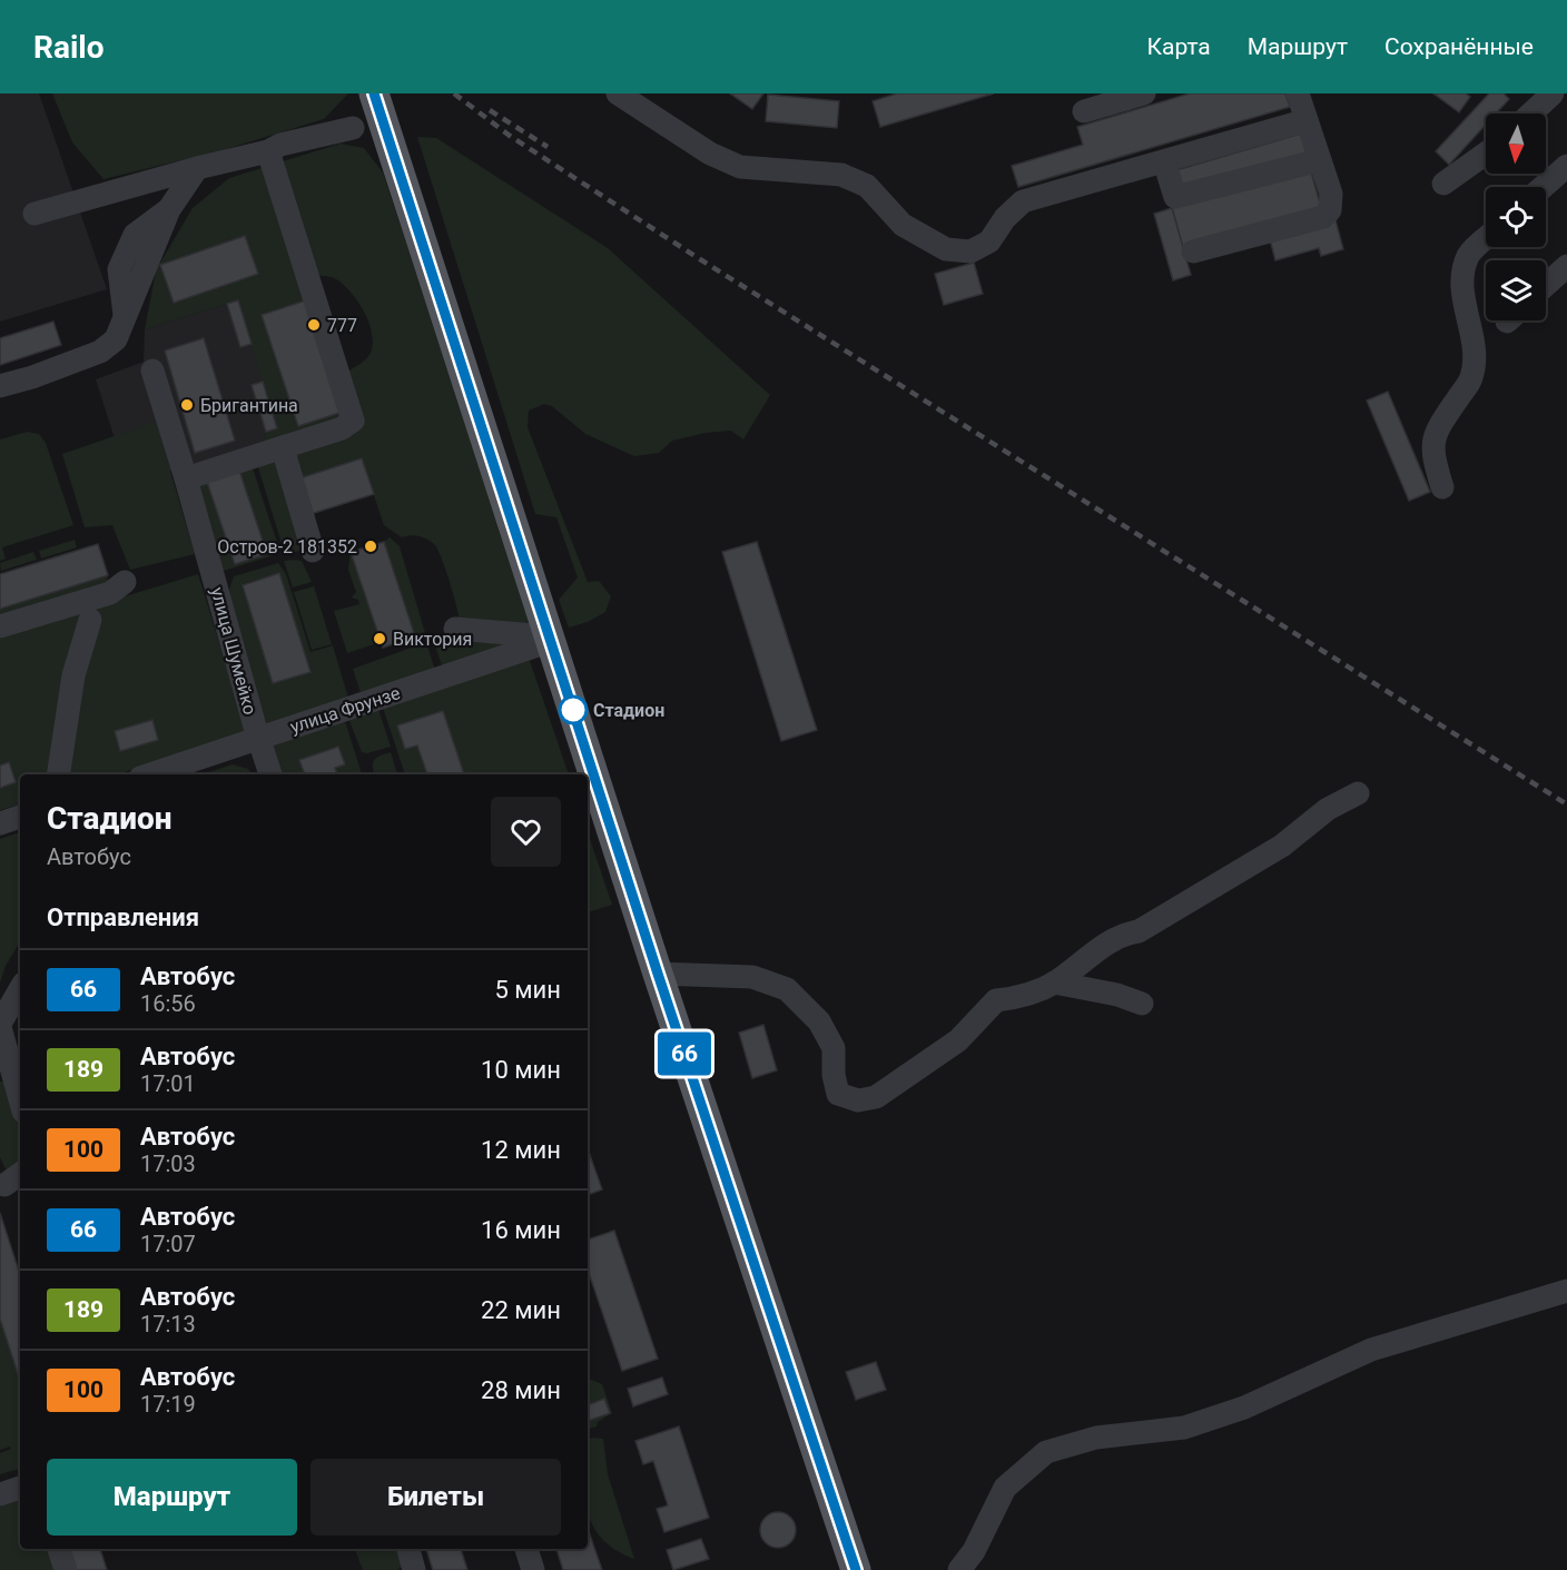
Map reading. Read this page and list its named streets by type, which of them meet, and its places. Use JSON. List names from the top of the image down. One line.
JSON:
{"streets":{"street":["улица Шумейко","улица Фрунзе"]},"crossings":[["улица Шумейко","улица Фрунзе"]],"places":["777","Бригантина","Остров-2 181352","Виктория","Стадион"],"lines":["bus line 66"],"north":"bottom","page":{"header":"Railo","nav":["Карта","Маршрут","Сохранённые"],"on_map":"66","heading":[["Стадион","Автобус"],"Отправления"],"list":[{"mark":"66","name":"Автобус","note":"16:56","value":"5 мин"},{"mark":"189","name":"Автобус","note":"17:01","value":"10 мин"},{"mark":"100","name":"Автобус","note":"17:03","value":"12 мин"},{"mark":"66","name":"Автобус","note":"17:07","value":"16 мин"},{"mark":"189","name":"Автобус","note":"17:13","value":"22 мин"},{"mark":"100","name":"Автобус","note":"17:19","value":"28 мин"}],"buttons":["Маршрут","Билеты"]}}
